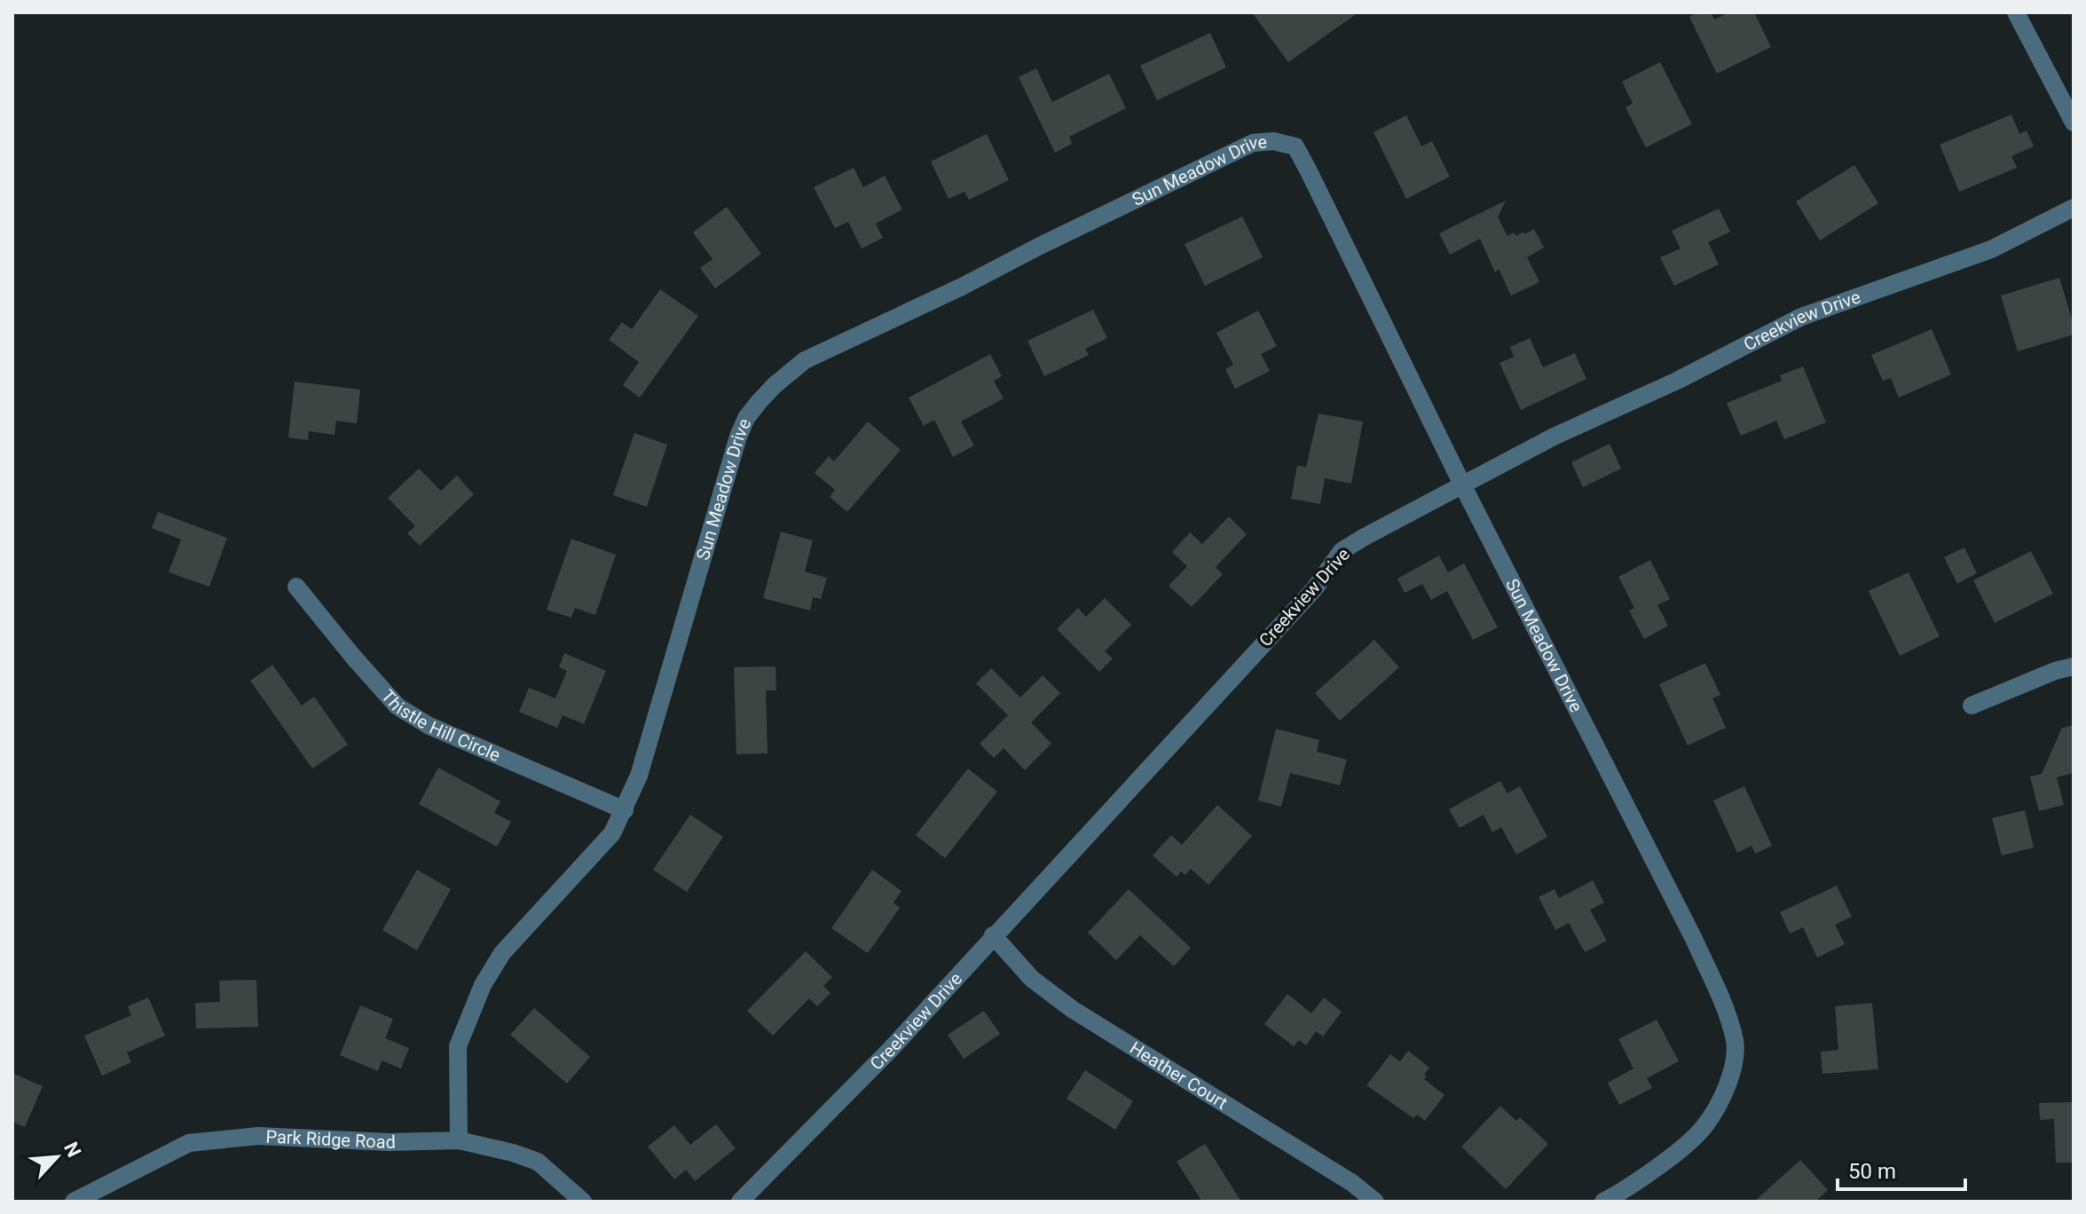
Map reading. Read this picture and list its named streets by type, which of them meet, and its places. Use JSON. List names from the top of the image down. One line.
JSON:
{"streets":{"street":["Sun Meadow Drive","Creekview Drive","Thistle Hill Circle","Heather Court","Park Ridge Road"]},"crossings":[["Sun Meadow Drive","Creekview Drive"],["Sun Meadow Drive","Thistle Hill Circle"],["Sun Meadow Drive","Park Ridge Road"],["Creekview Drive","Heather Court"]],"scale_bar":"50 m","north":"top right"}
